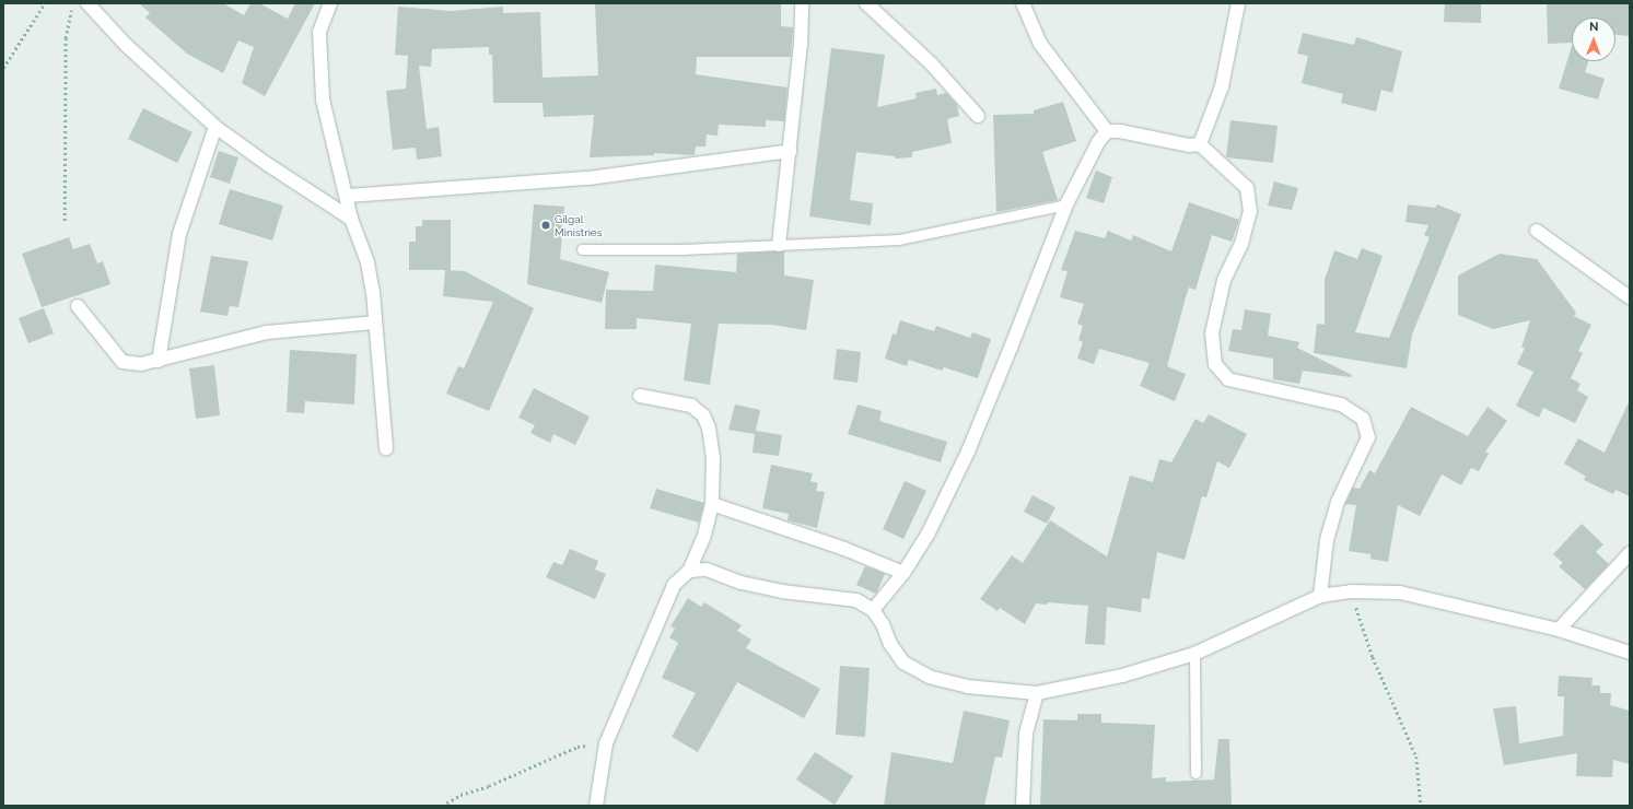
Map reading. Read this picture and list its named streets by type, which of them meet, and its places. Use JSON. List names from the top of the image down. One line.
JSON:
{"places":["Gilgal Ministries"],"north":"top"}
